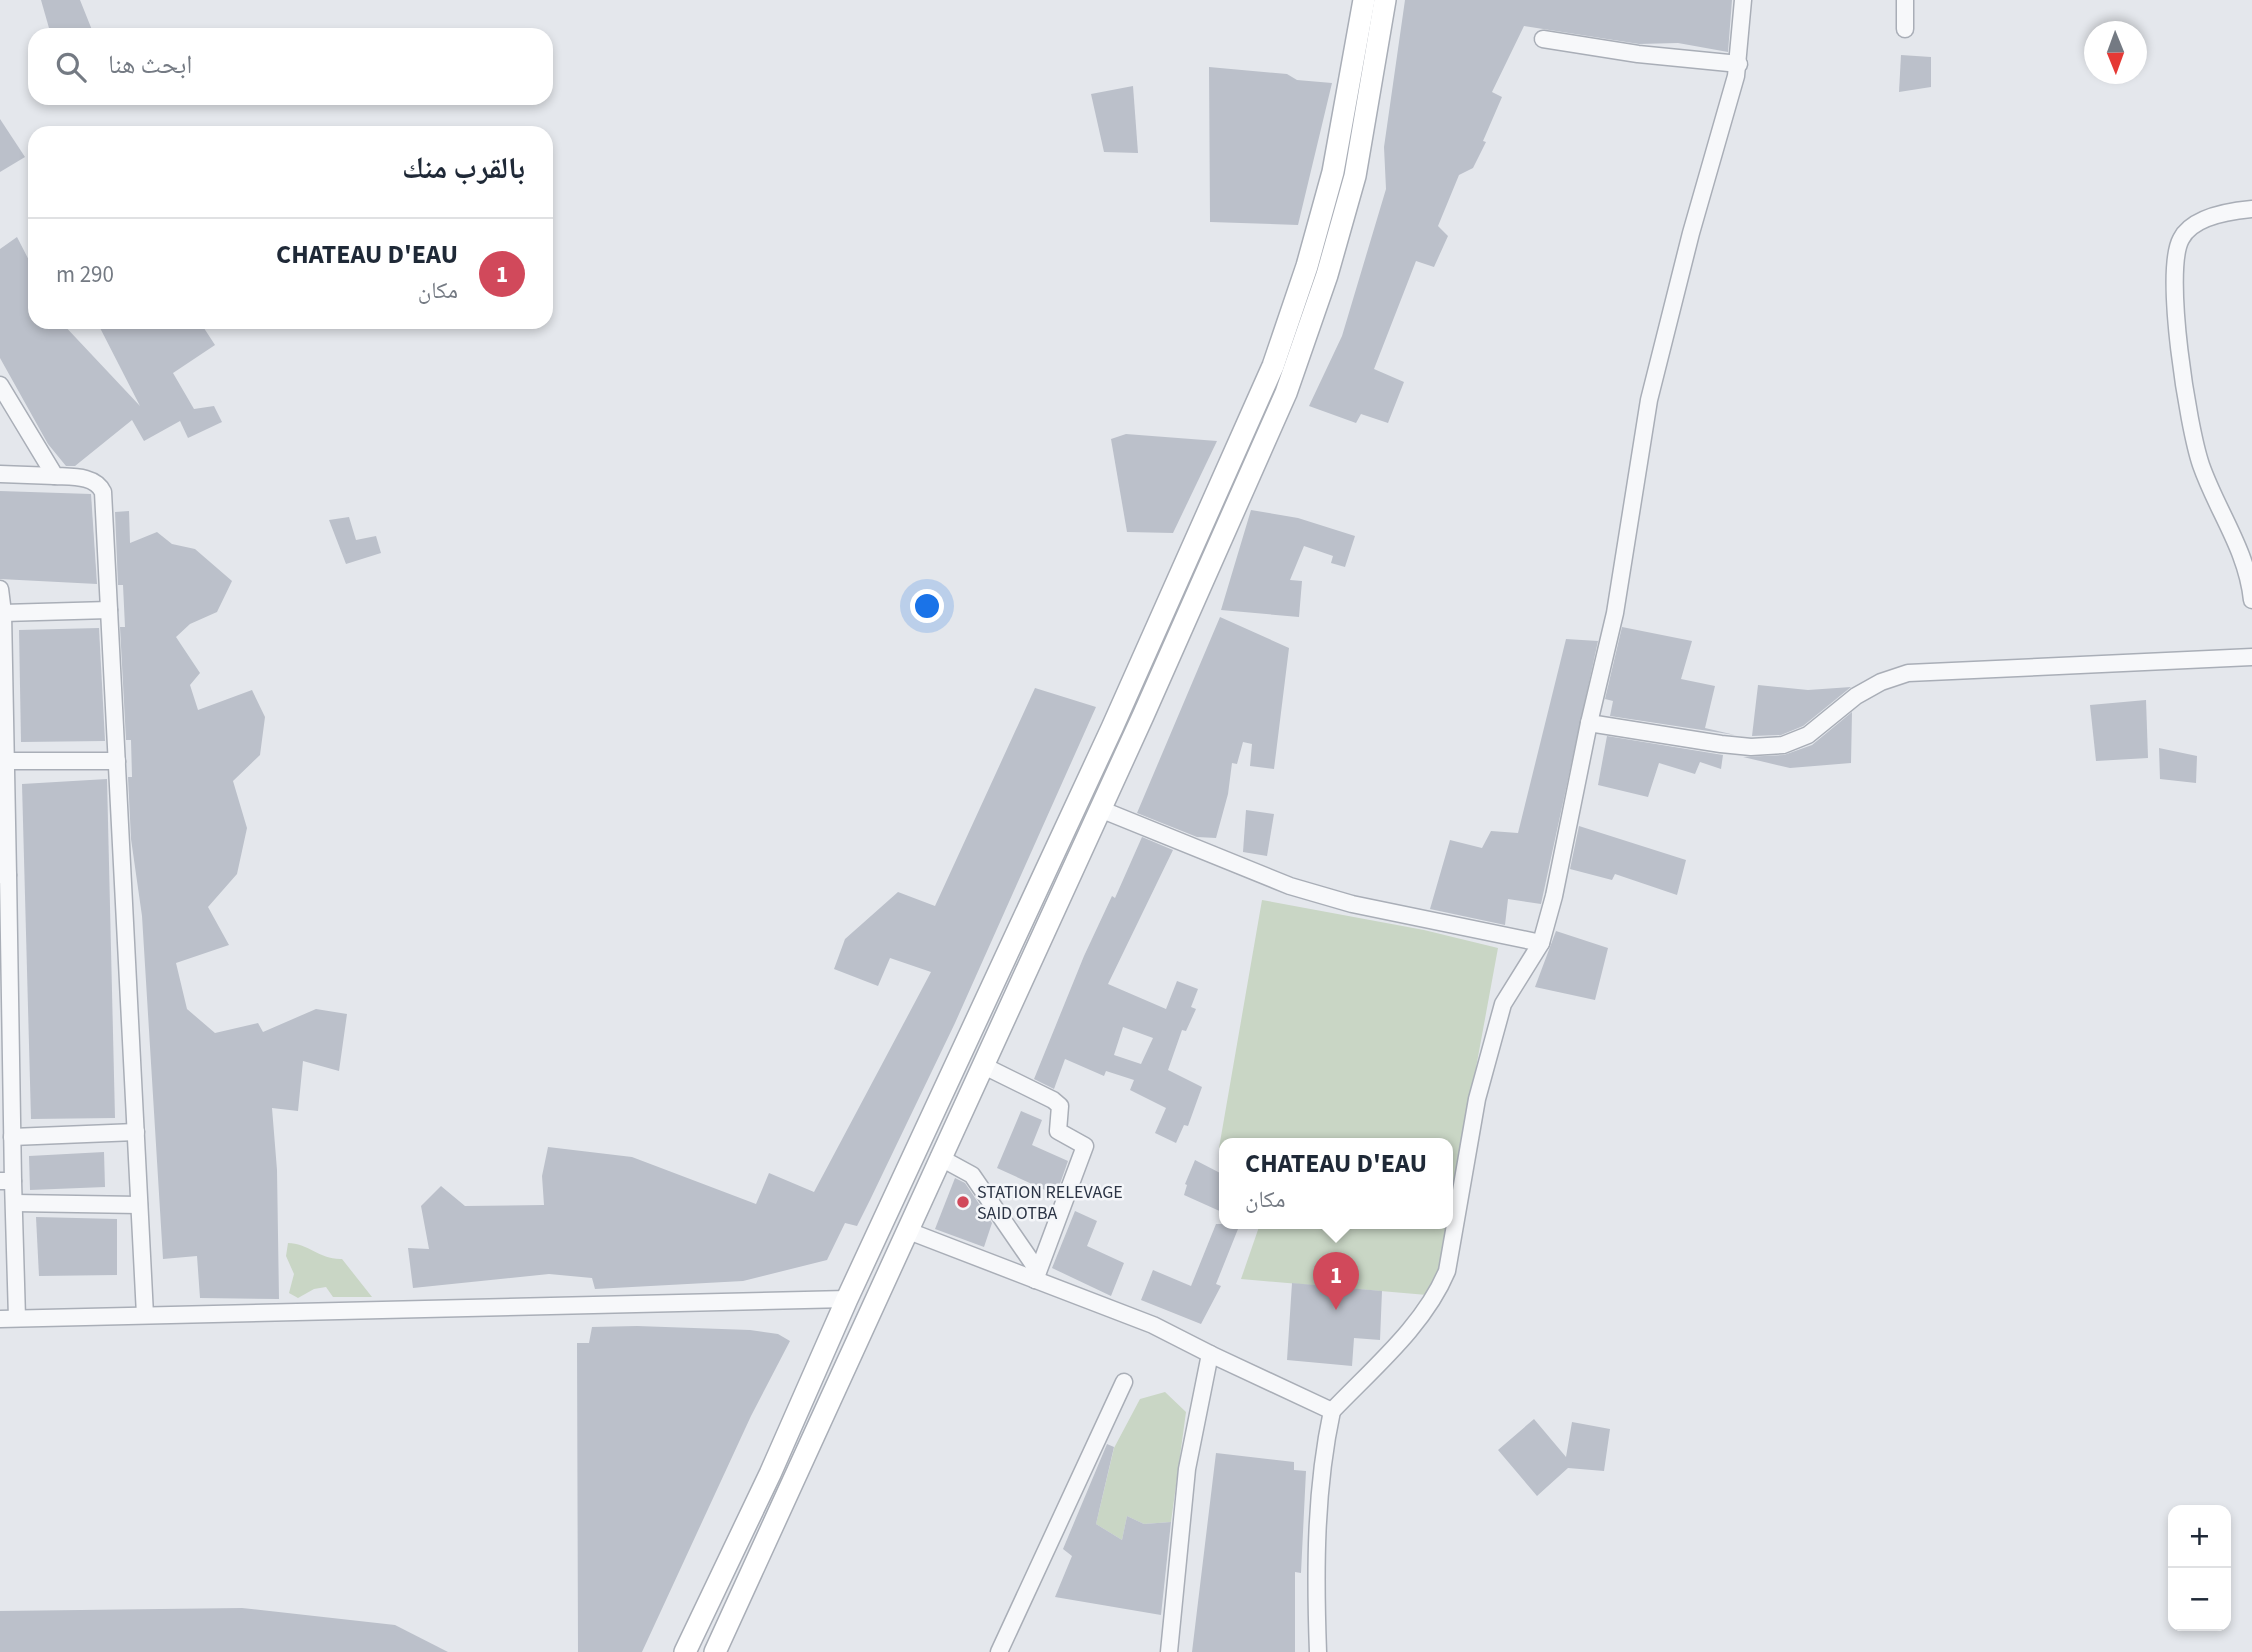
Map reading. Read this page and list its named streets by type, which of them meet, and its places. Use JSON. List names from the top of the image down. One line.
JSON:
{"places":["STATION RELEVAGE SAID OTBA"],"north":"bottom","page":{"search":"ابحث هنا","heading":"بالقرب منك","list":[{"mark":"1","name":"CHATEAU D'EAU","note":"مكان","value":"290 m"}],"popup":["CHATEAU D'EAU","مكان"],"pins":"1","map_buttons":["+","−"]}}
